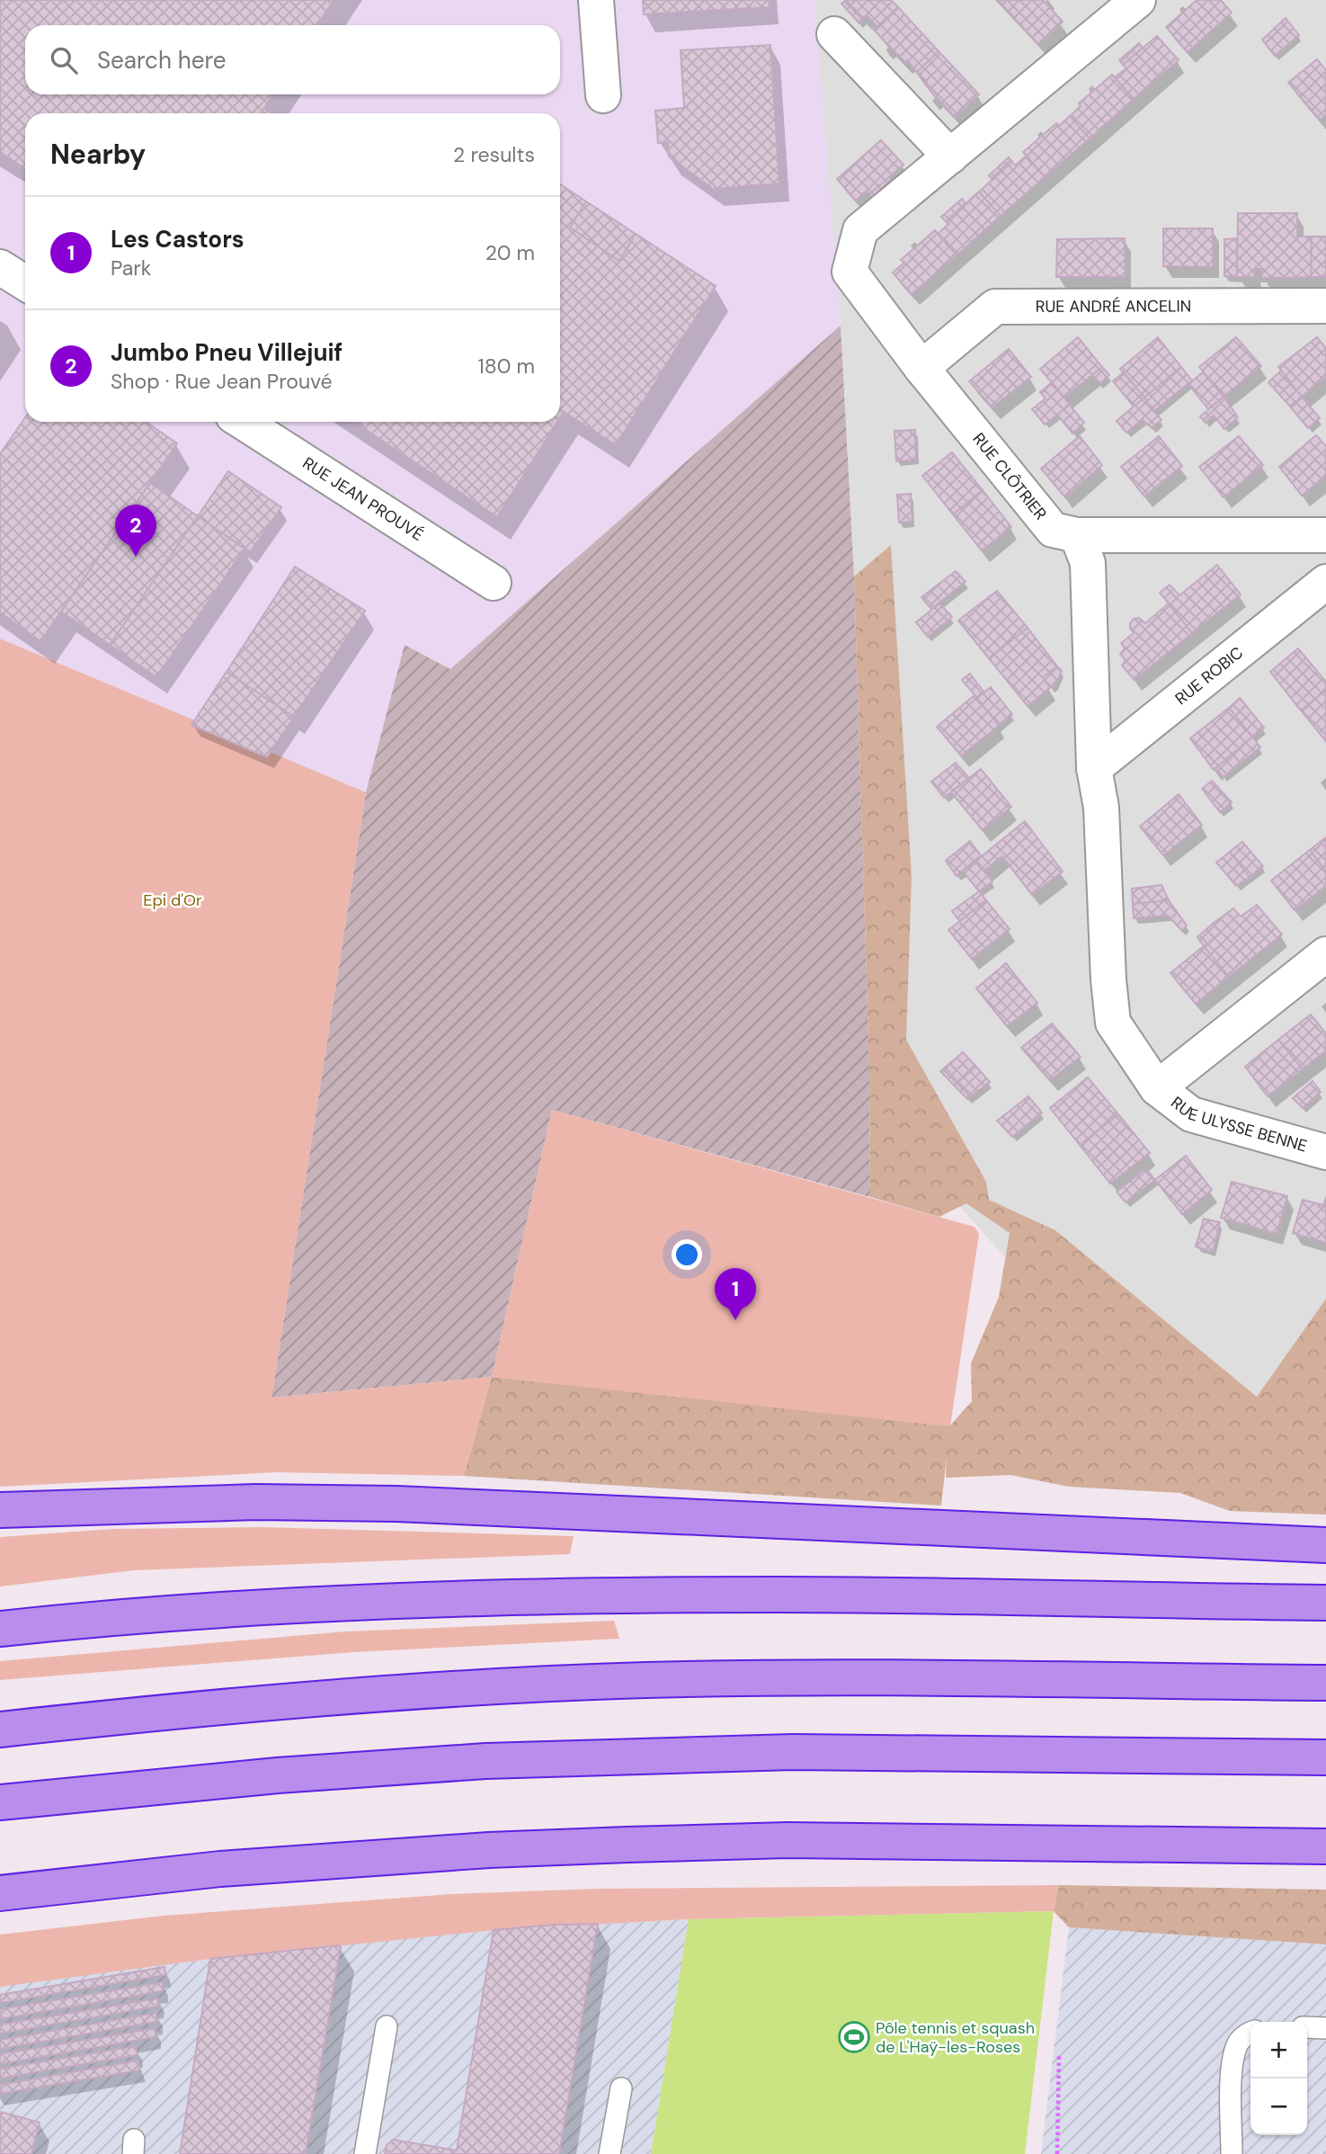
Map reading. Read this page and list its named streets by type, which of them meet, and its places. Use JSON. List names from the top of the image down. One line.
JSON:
{"streets":{"street":["RUE ANDRÉ ANCELIN","RUE CLÔTRIER","RUE JEAN PROUVÉ","RUE ROBIC","RUE ULYSSE BENNE"]},"crossings":[["RUE ANDRÉ ANCELIN","RUE CLÔTRIER"]],"parks":["Epi d'Or"],"places":{"sports":["Pôle tennis et squash de L'Haÿ-les-Roses"]},"page":{"search":"Search here","heading":["Nearby","2 results"],"list":[{"mark":"1","name":"Les Castors","note":"Park","value":"20 m"},{"mark":"2","name":"Jumbo Pneu Villejuif","note":"Shop · Rue Jean Prouvé","value":"180 m"}],"pins":["2","1"],"map_buttons":["+","−"]}}
